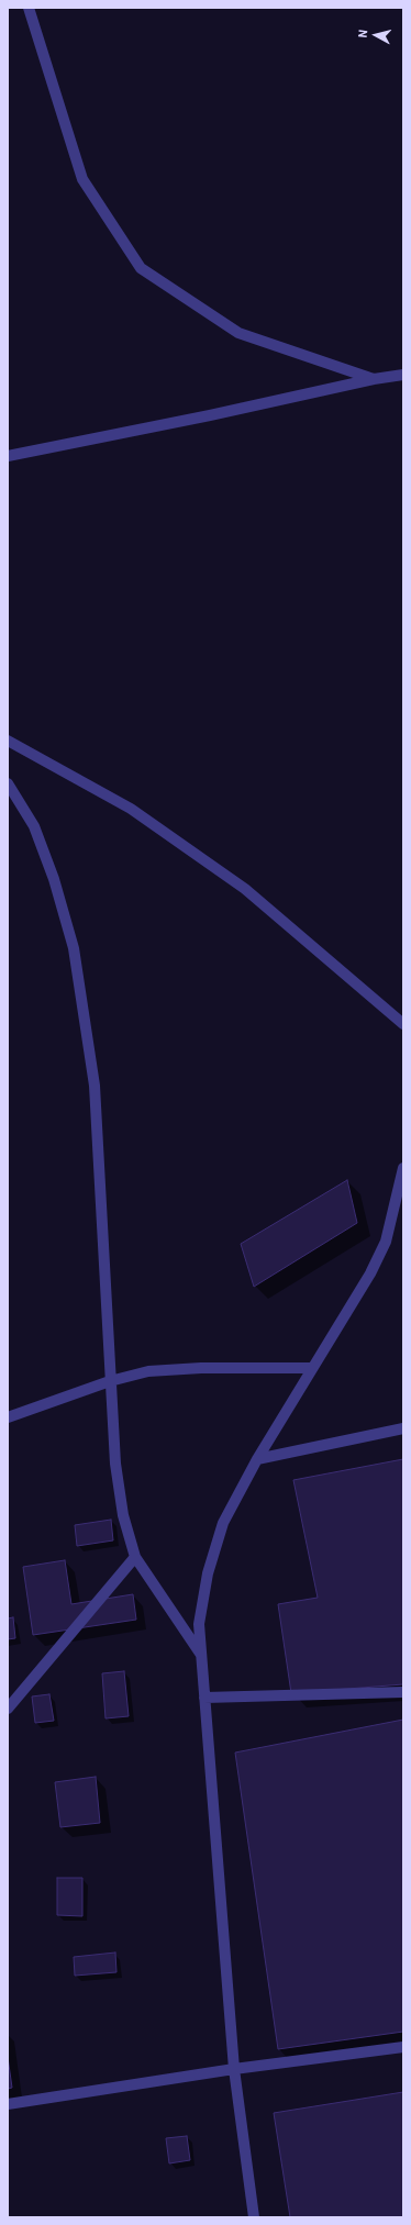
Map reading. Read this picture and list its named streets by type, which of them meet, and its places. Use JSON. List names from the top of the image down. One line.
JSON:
{"north":"left"}
